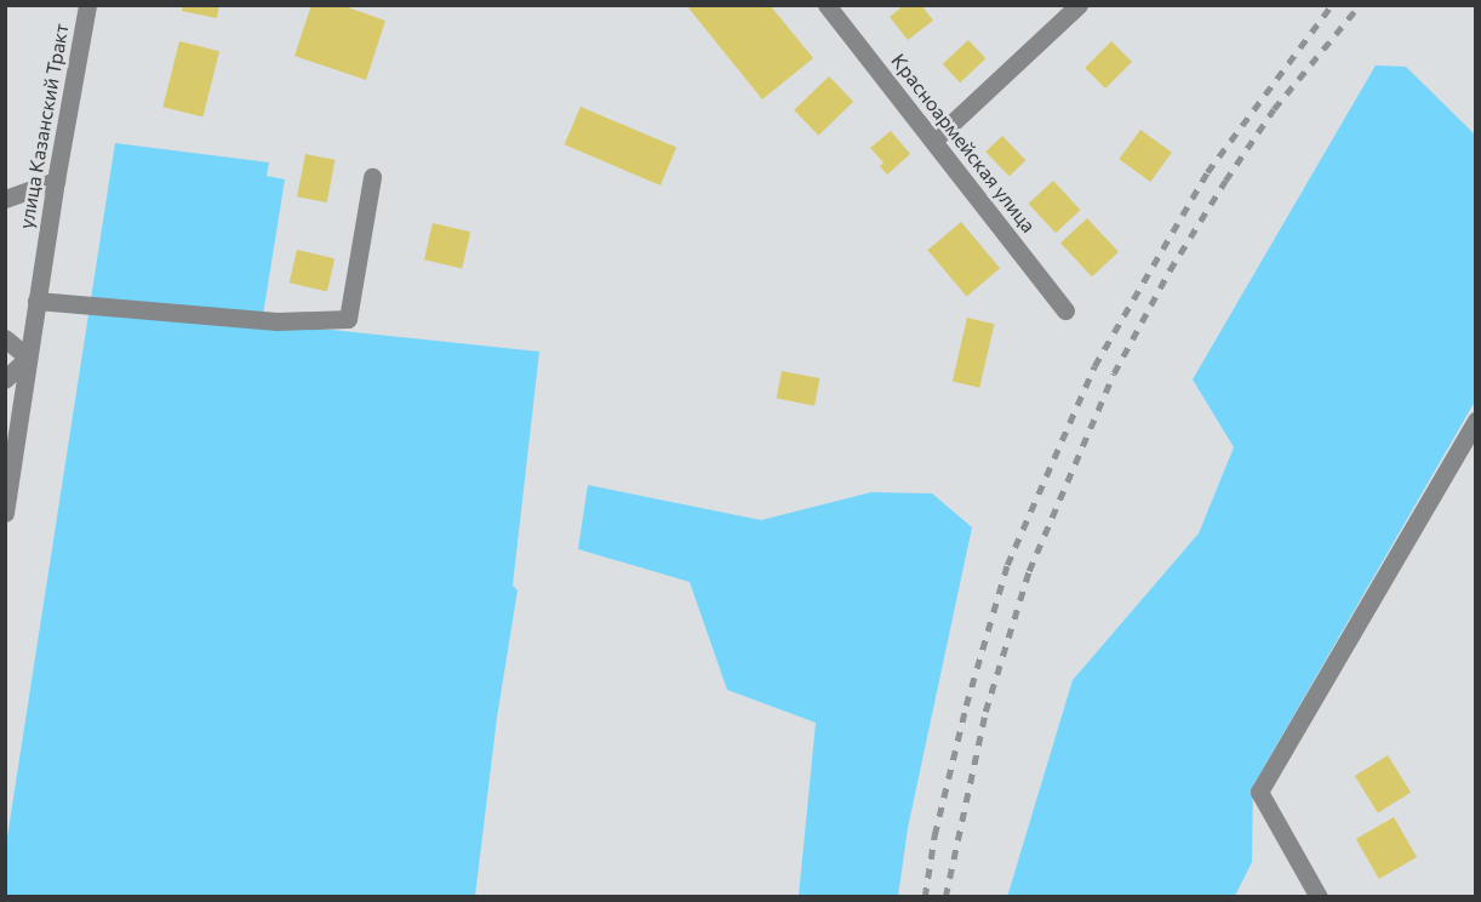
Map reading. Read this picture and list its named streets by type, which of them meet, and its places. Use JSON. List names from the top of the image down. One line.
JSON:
{"streets":{"street":["улица Казанский Тракт","Красноармейская улица"]}}
